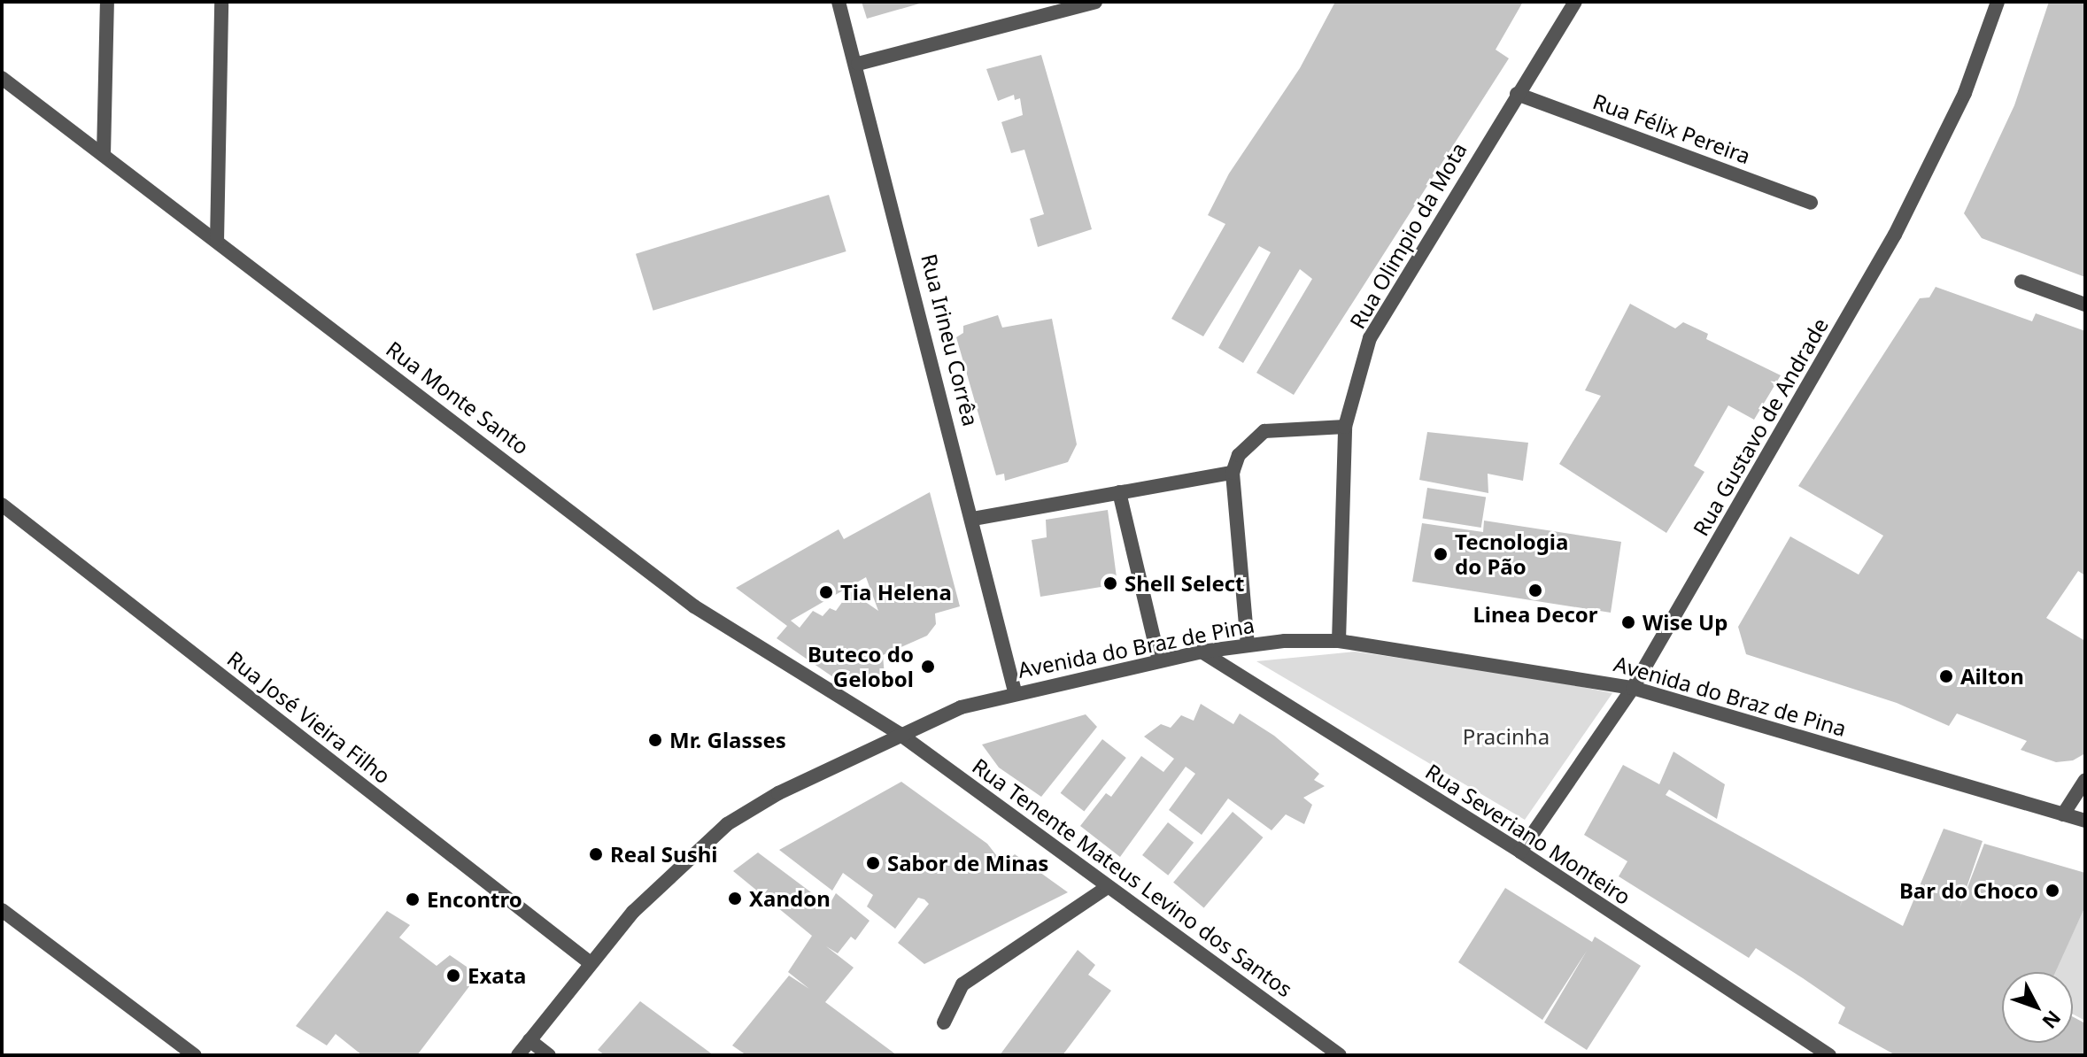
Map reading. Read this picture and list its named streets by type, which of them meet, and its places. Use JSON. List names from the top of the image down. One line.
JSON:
{"streets":{"street":["Rua Félix Pereira","Rua Olimpio da Mota","Rua Irineu Corrêa","Rua Monte Santo","Rua Gustavo de Andrade","Avenida do Braz de Pina","Rua José Vieira Filho","Rua Severiano Monteiro","Rua Tenente Mateus Levino dos Santos"]},"crossings":[["Rua Félix Pereira","Rua Olimpio da Mota"],["Rua Olimpio da Mota","Avenida do Braz de Pina"],["Rua Irineu Corrêa","Avenida do Braz de Pina"],["Rua Monte Santo","Avenida do Braz de Pina"],["Rua Monte Santo","Rua Tenente Mateus Levino dos Santos"],["Rua Gustavo de Andrade","Avenida do Braz de Pina"],["Rua Gustavo de Andrade","Rua Severiano Monteiro"],["Avenida do Braz de Pina","Rua José Vieira Filho"],["Avenida do Braz de Pina","Rua Severiano Monteiro"],["Avenida do Braz de Pina","Rua Tenente Mateus Levino dos Santos"]],"parks":["Pracinha"],"places":["Tecnologia do Pão","Shell Select","Linea Decor","Tia Helena","Wise Up","Buteco do Gelobol","Ailton","Mr. Glasses","Real Sushi","Sabor de Minas","Bar do Choco","Xandon","Encontro","Exata"],"north":"bottom right"}
